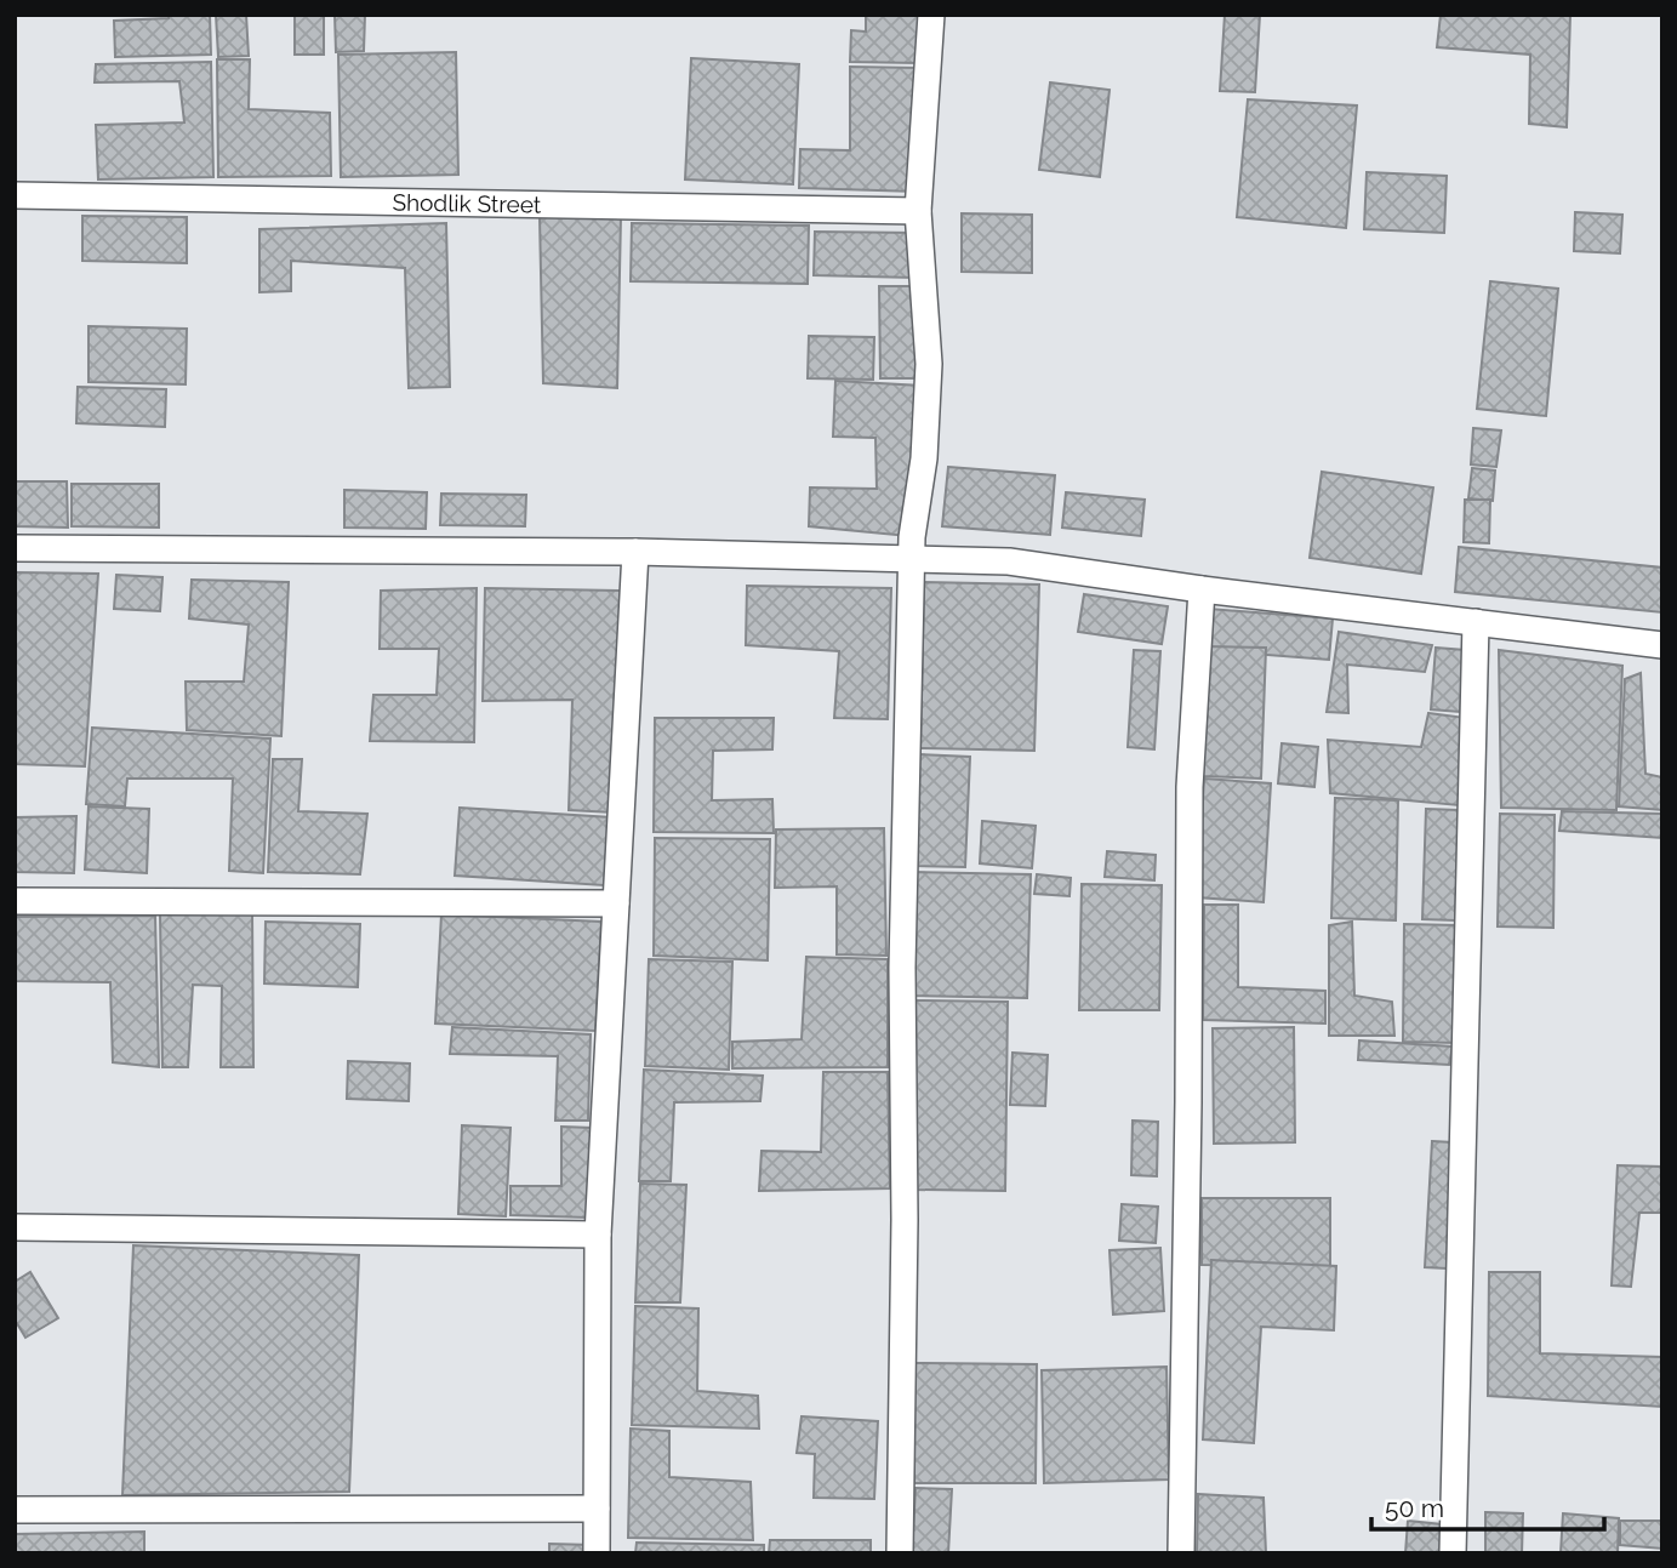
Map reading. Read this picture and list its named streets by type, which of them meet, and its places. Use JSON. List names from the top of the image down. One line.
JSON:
{"streets":{"street":["Shodlik Street"]},"scale_bar":"50 m"}
